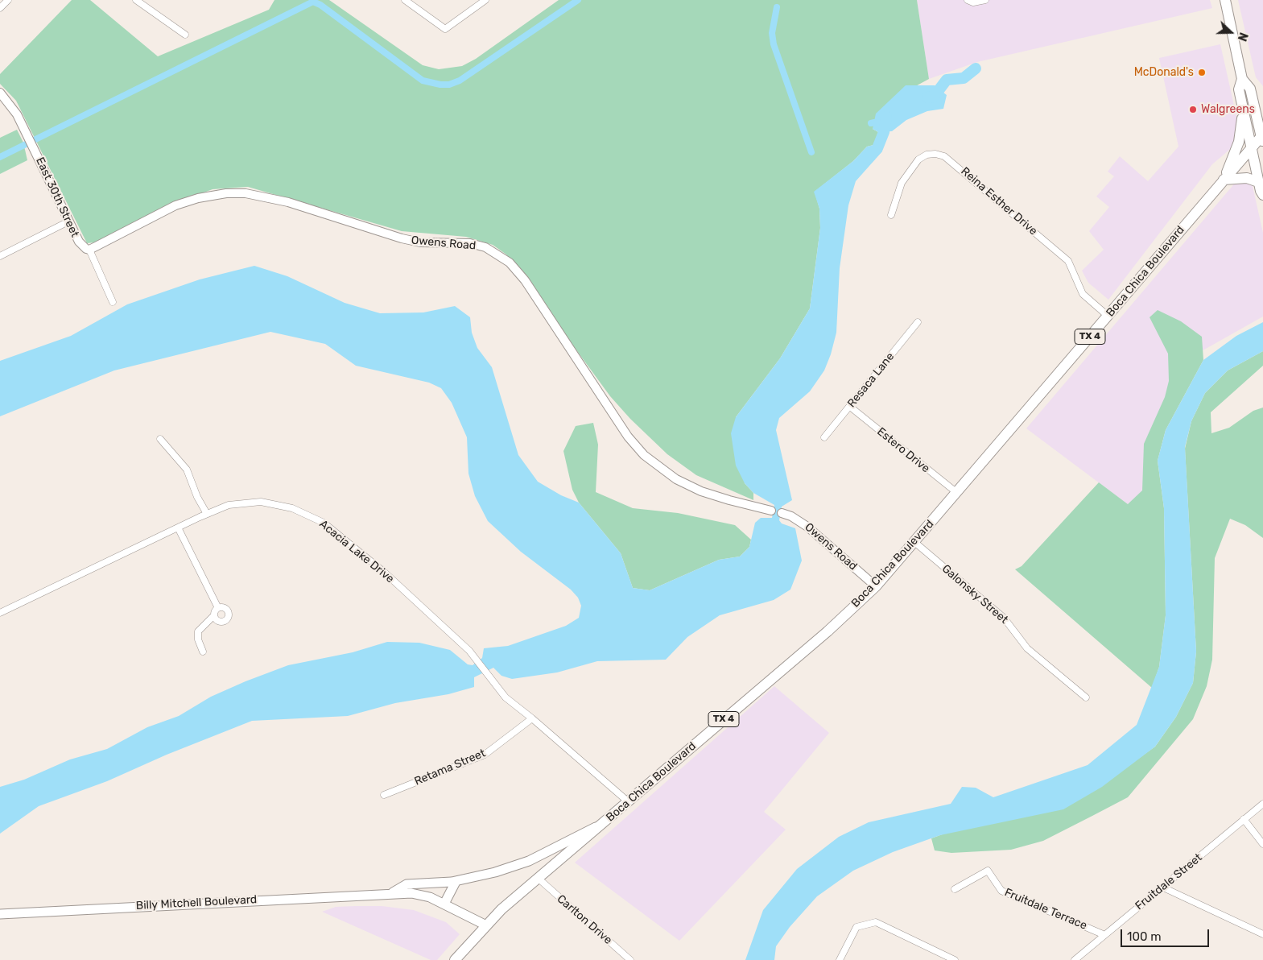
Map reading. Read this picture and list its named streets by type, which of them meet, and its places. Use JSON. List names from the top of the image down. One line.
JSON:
{"streets":{"main road":["Boca Chica Boulevard","TX 4","Billy Mitchell Boulevard"],"street":["East 30th Street","Reina Esther Drive","Owens Road","Resaca Lane","Estero Drive","Acacia Lake Drive","Galonsky Street","Retama Street","Fruitdale Street","Fruitdale Terrace","Carlton Drive"]},"crossings":[["East 30th Street","Owens Road"],["Reina Esther Drive","Boca Chica Boulevard"],["Owens Road","Boca Chica Boulevard"],["Boca Chica Boulevard","TX 4"],["Boca Chica Boulevard","Estero Drive"],["Boca Chica Boulevard","Acacia Lake Drive"],["Boca Chica Boulevard","Galonsky Street"],["Boca Chica Boulevard","Billy Mitchell Boulevard"],["Boca Chica Boulevard","Carlton Drive"],["Resaca Lane","Estero Drive"],["Acacia Lake Drive","Retama Street"],["Fruitdale Street","Fruitdale Terrace"]],"places":["McDonald's","Walgreens"],"scale_bar":"100 m","north":"right"}
